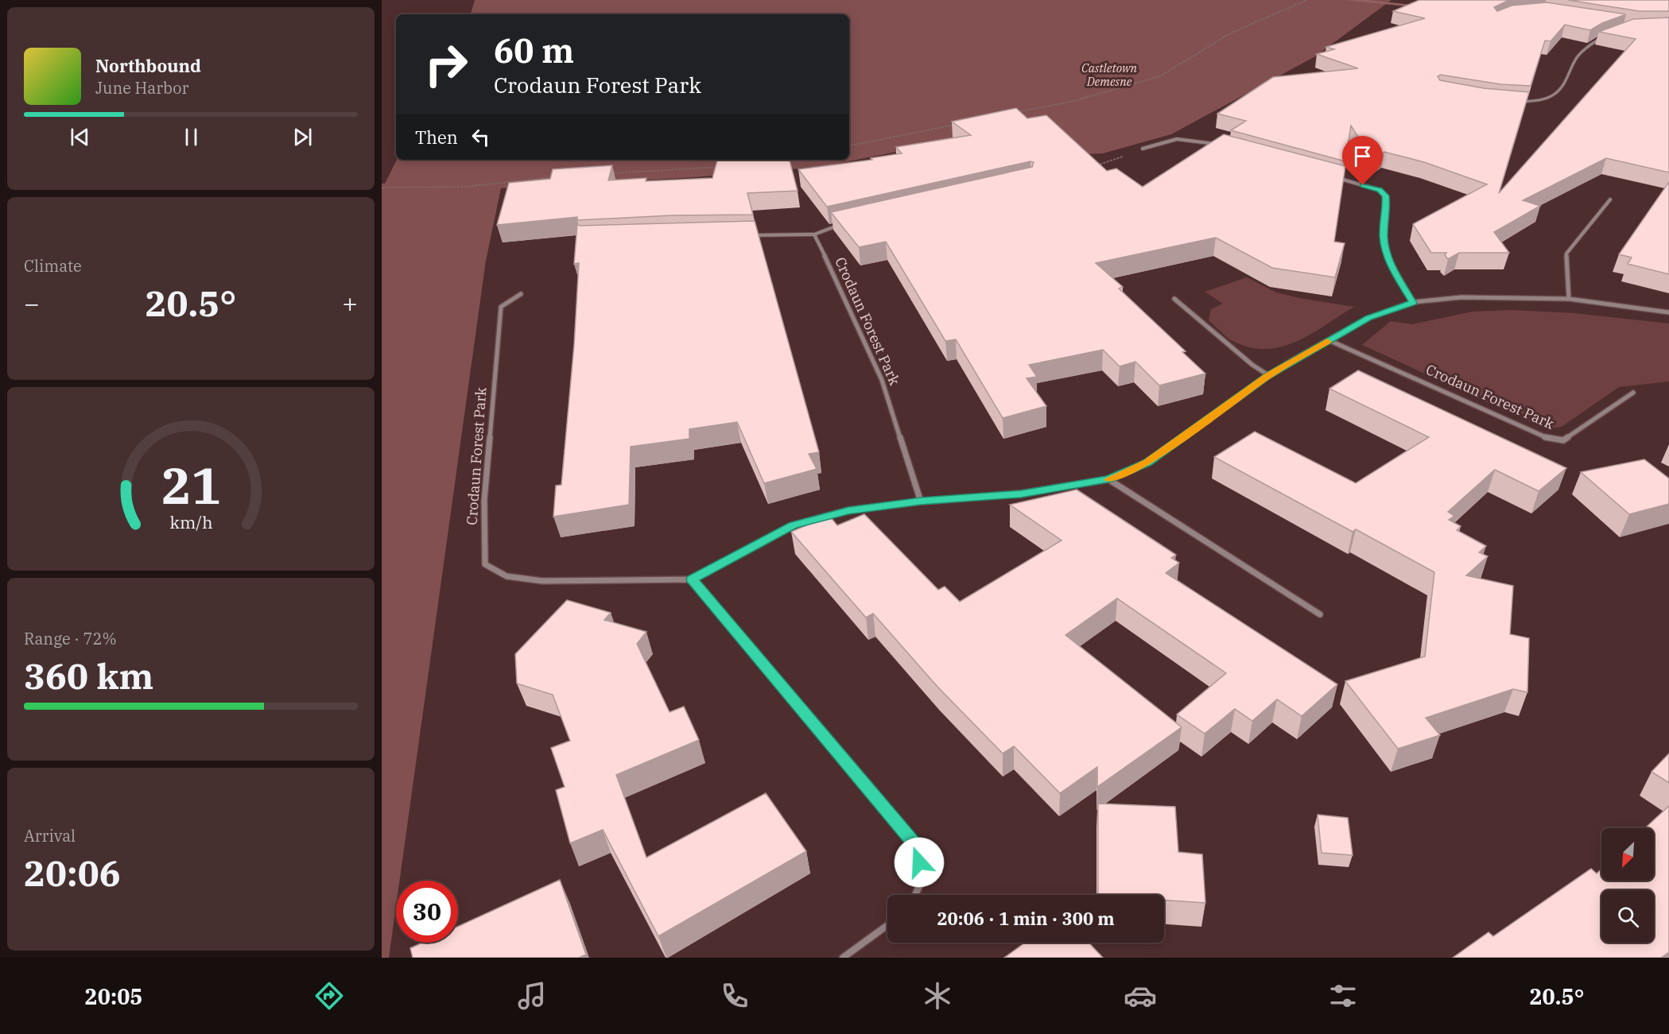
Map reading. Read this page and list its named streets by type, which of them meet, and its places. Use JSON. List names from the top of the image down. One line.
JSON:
{"streets":{"street":["Crodaun Forest Park"]},"parks":["Castletown Demesne"],"north":"bottom left","page":{"turn":["60 m","Crodaun Forest Park"],"song":["Northbound","June Harbor"],"then":"Then","tile":["Climate",["Range · 72%","360 km"],["Arrival","20:06"]],"heat":["−","20.5°","+"],"limit":"30","trip":"20:06 · 1 min · 300 m","tabs":["20:05","20.5°"],"gauge":["21","km/h"]}}
